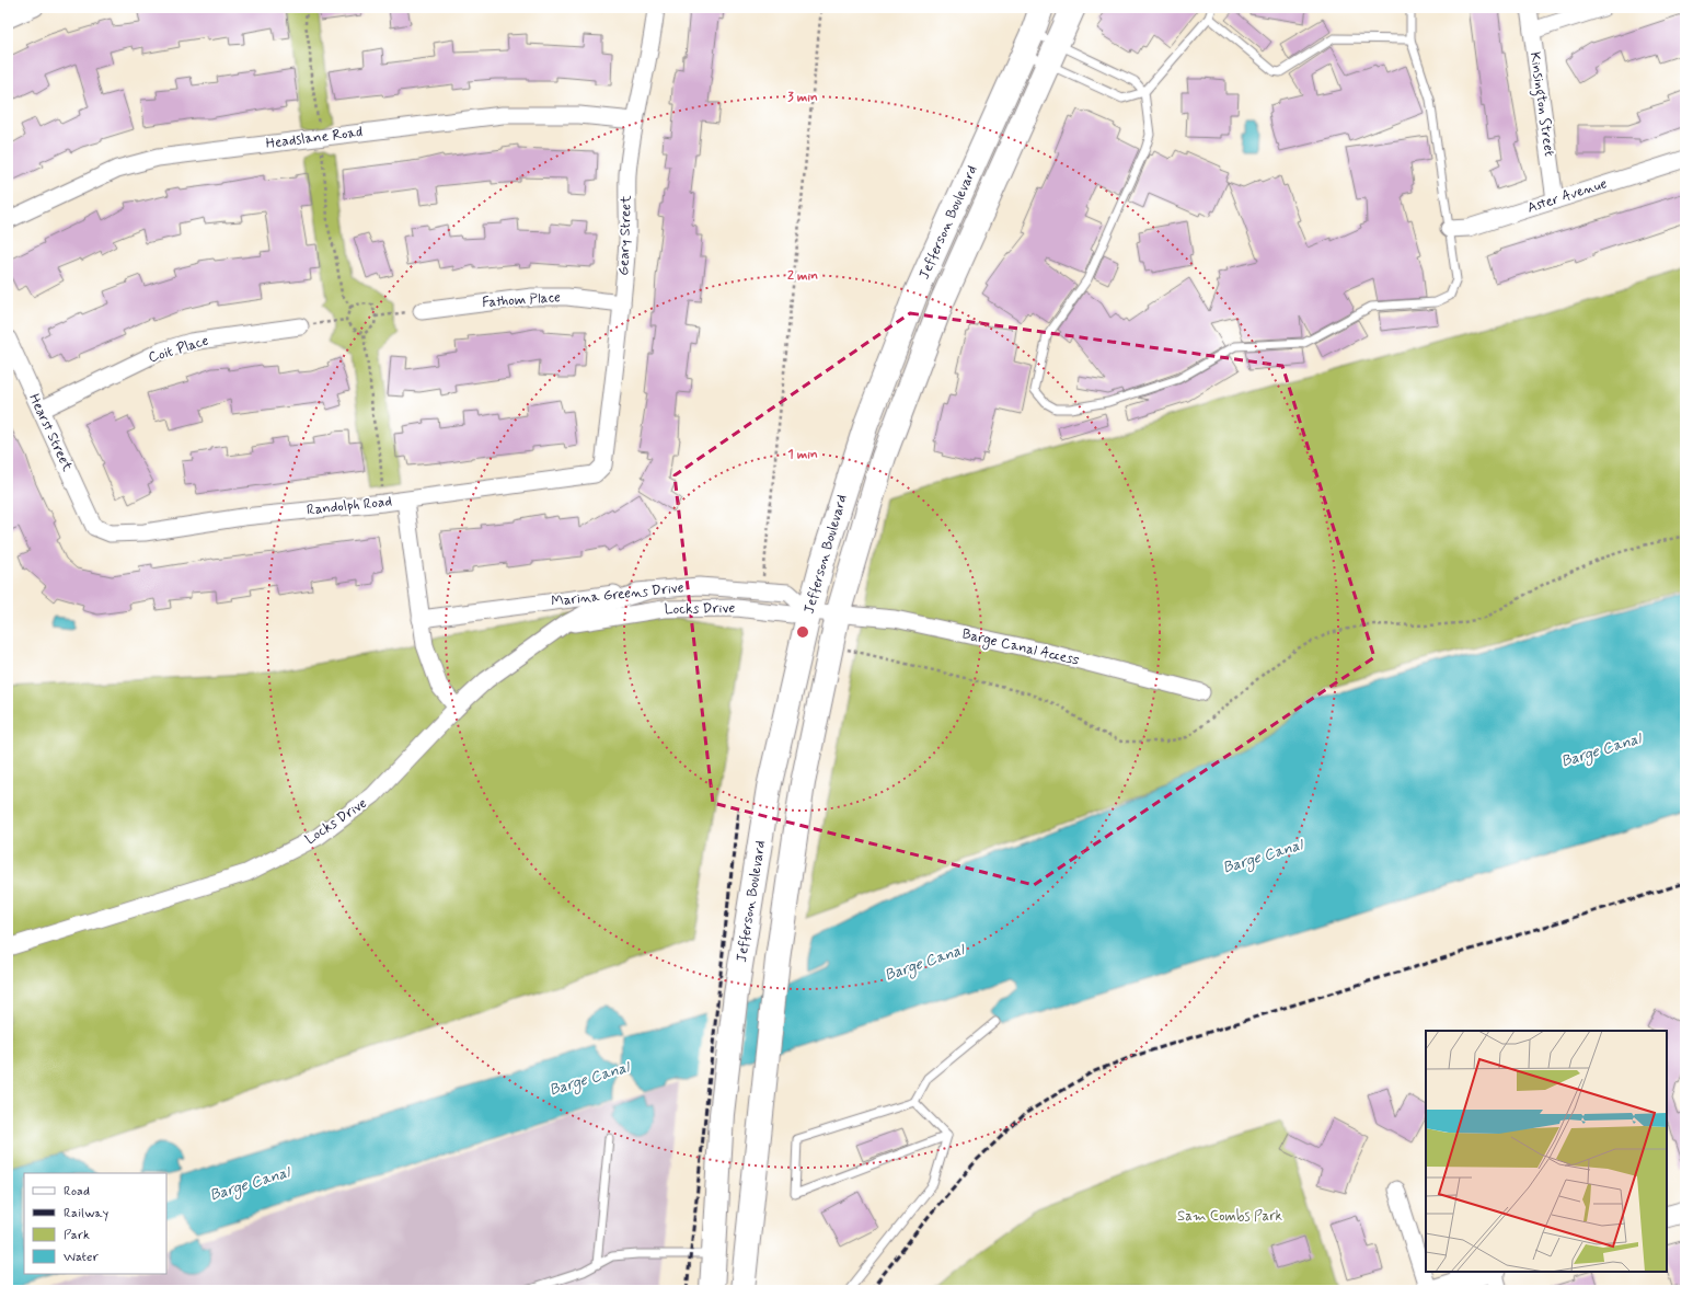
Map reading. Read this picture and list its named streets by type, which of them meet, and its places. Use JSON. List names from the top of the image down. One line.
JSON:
{"streets":{"main road":["Jefferson Boulevard"],"street":["Kinsington Street","Headslane Road","Aster Avenue","Geary Street","Fathom Place","Coit Place","Hearst Street","Randolph Road","Marina Greens Drive","Locks Drive","Barge Canal Access"]},"crossings":[["Kinsington Street","Aster Avenue"],["Headslane Road","Geary Street"],["Jefferson Boulevard","Marina Greens Drive"],["Jefferson Boulevard","Locks Drive"],["Jefferson Boulevard","Barge Canal Access"],["Geary Street","Fathom Place"],["Geary Street","Randolph Road"],["Coit Place","Hearst Street"],["Hearst Street","Randolph Road"],["Marina Greens Drive","Locks Drive"],["Locks Drive","Barge Canal Access"]],"water":["Barge Canal"],"parks":["Sam Combs Park"],"legend":["Road","Railway","Park","Water"],"rings":["3 min","2 min","1 min"]}
